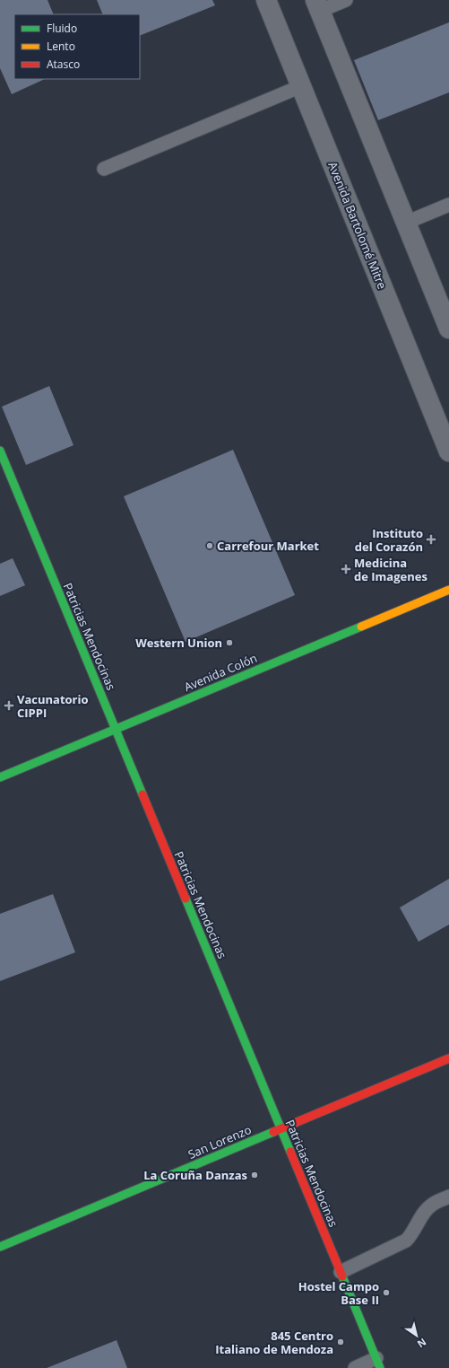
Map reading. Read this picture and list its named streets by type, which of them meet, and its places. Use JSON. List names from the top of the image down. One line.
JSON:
{"streets":{"street":["Avenida Bartolomé Mitre","Patricias Mendocinas","Avenida Colón","San Lorenzo"]},"crossings":[["Patricias Mendocinas","Avenida Colón"],["Patricias Mendocinas","San Lorenzo"]],"places":{"health":["Instituto del Corazón","Medicina de Imagenes","Vacunatorio CIPPI"],"other":["Carrefour Market","Western Union","La Coruña Danzas","Hostel Campo Base II","845 Centro Italiano de Mendoza"]},"legend":["Fluido","Lento","Atasco"],"north":"bottom right"}
